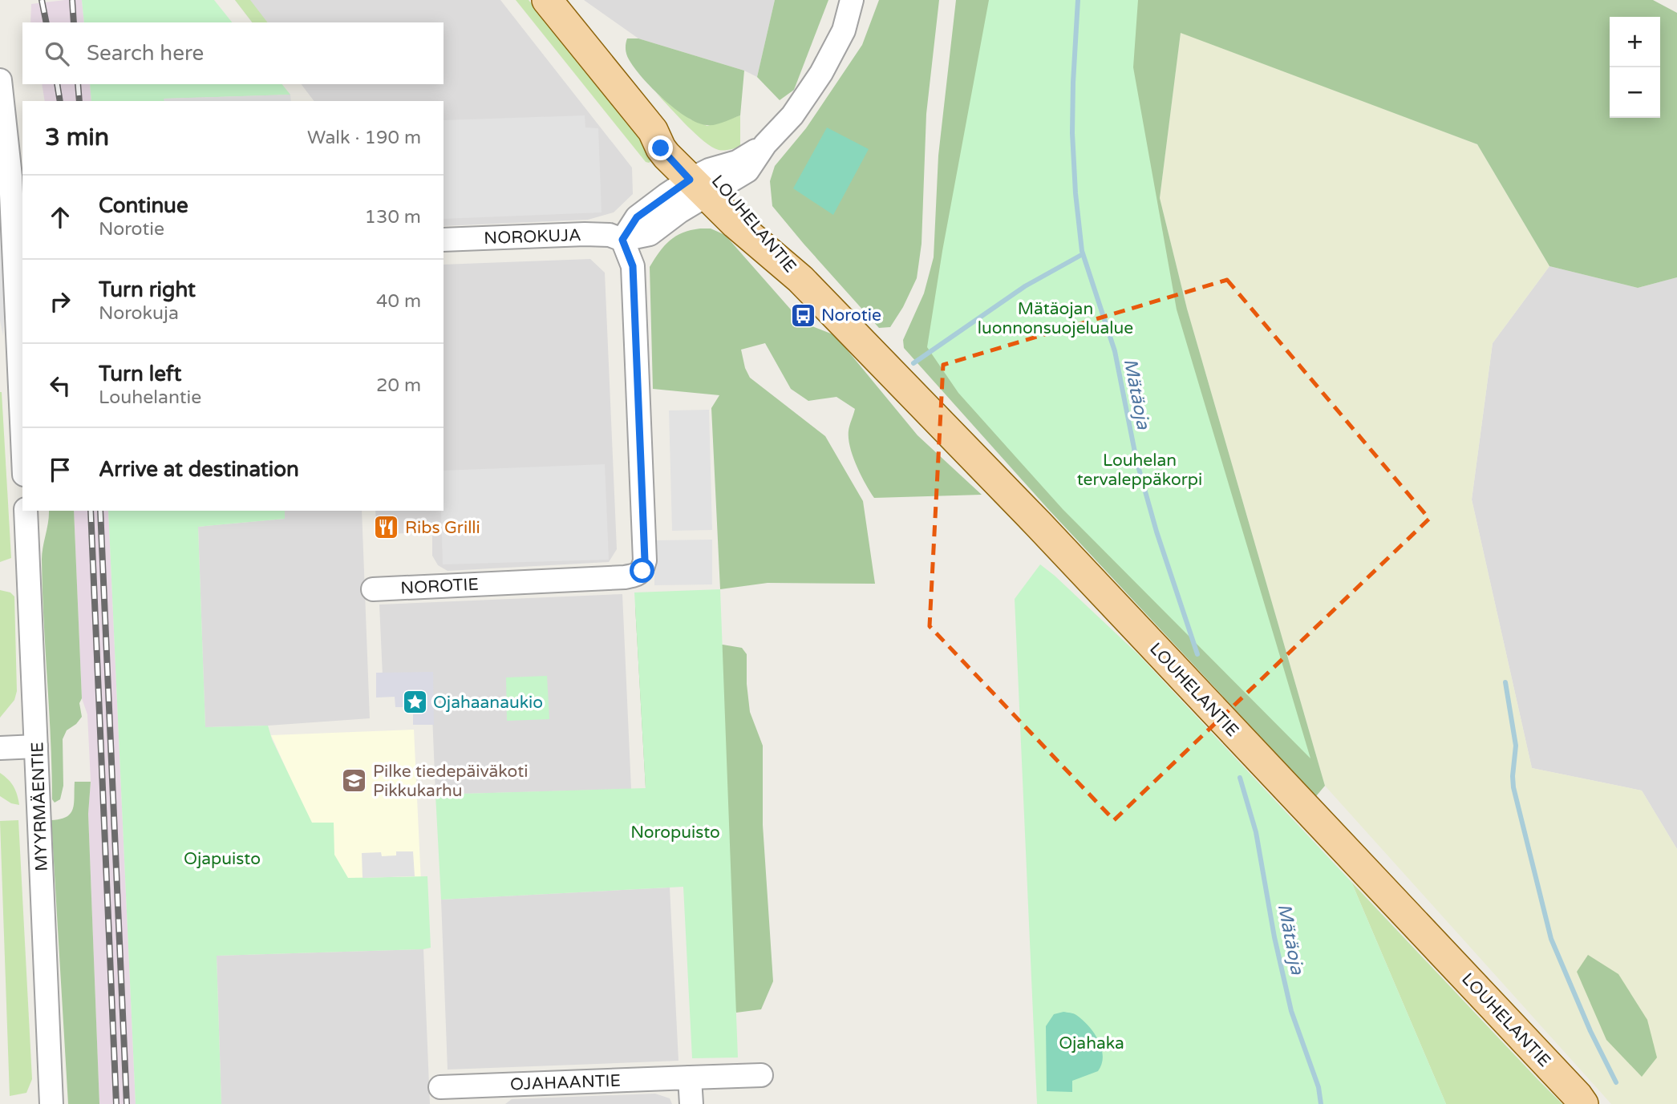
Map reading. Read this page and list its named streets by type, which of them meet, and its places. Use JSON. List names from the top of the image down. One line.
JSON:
{"streets":{"main road":["LOUHELANTIE"],"street":["NOROKUJA","NOROTIE","MYYRMÄENTIE","OJAHAANTIE"]},"crossings":[["NOROKUJA","NOROTIE"]],"water":["Mätäoja"],"parks":["Mätäojan luonnonsuojelualue","Louhelan tervaleppäkorpi","Noropuisto","Ojapuisto","Ojahaka"],"places":{"bus stop":["Norotie"],"restaurant":["Ribs Grilli"],"place":["Ojahaanaukio"],"school or university":["Pilke tiedepäiväkoti Pikkukarhu"]},"page":{"map_buttons":["+","−"],"search":"Search here","heading":["3 min","Walk · 190 m"],"list":[["Continue","Norotie","130 m"],["Turn right","Norokuja","40 m"],["Turn left","Louhelantie","20 m"],"Arrive at destination"]}}
